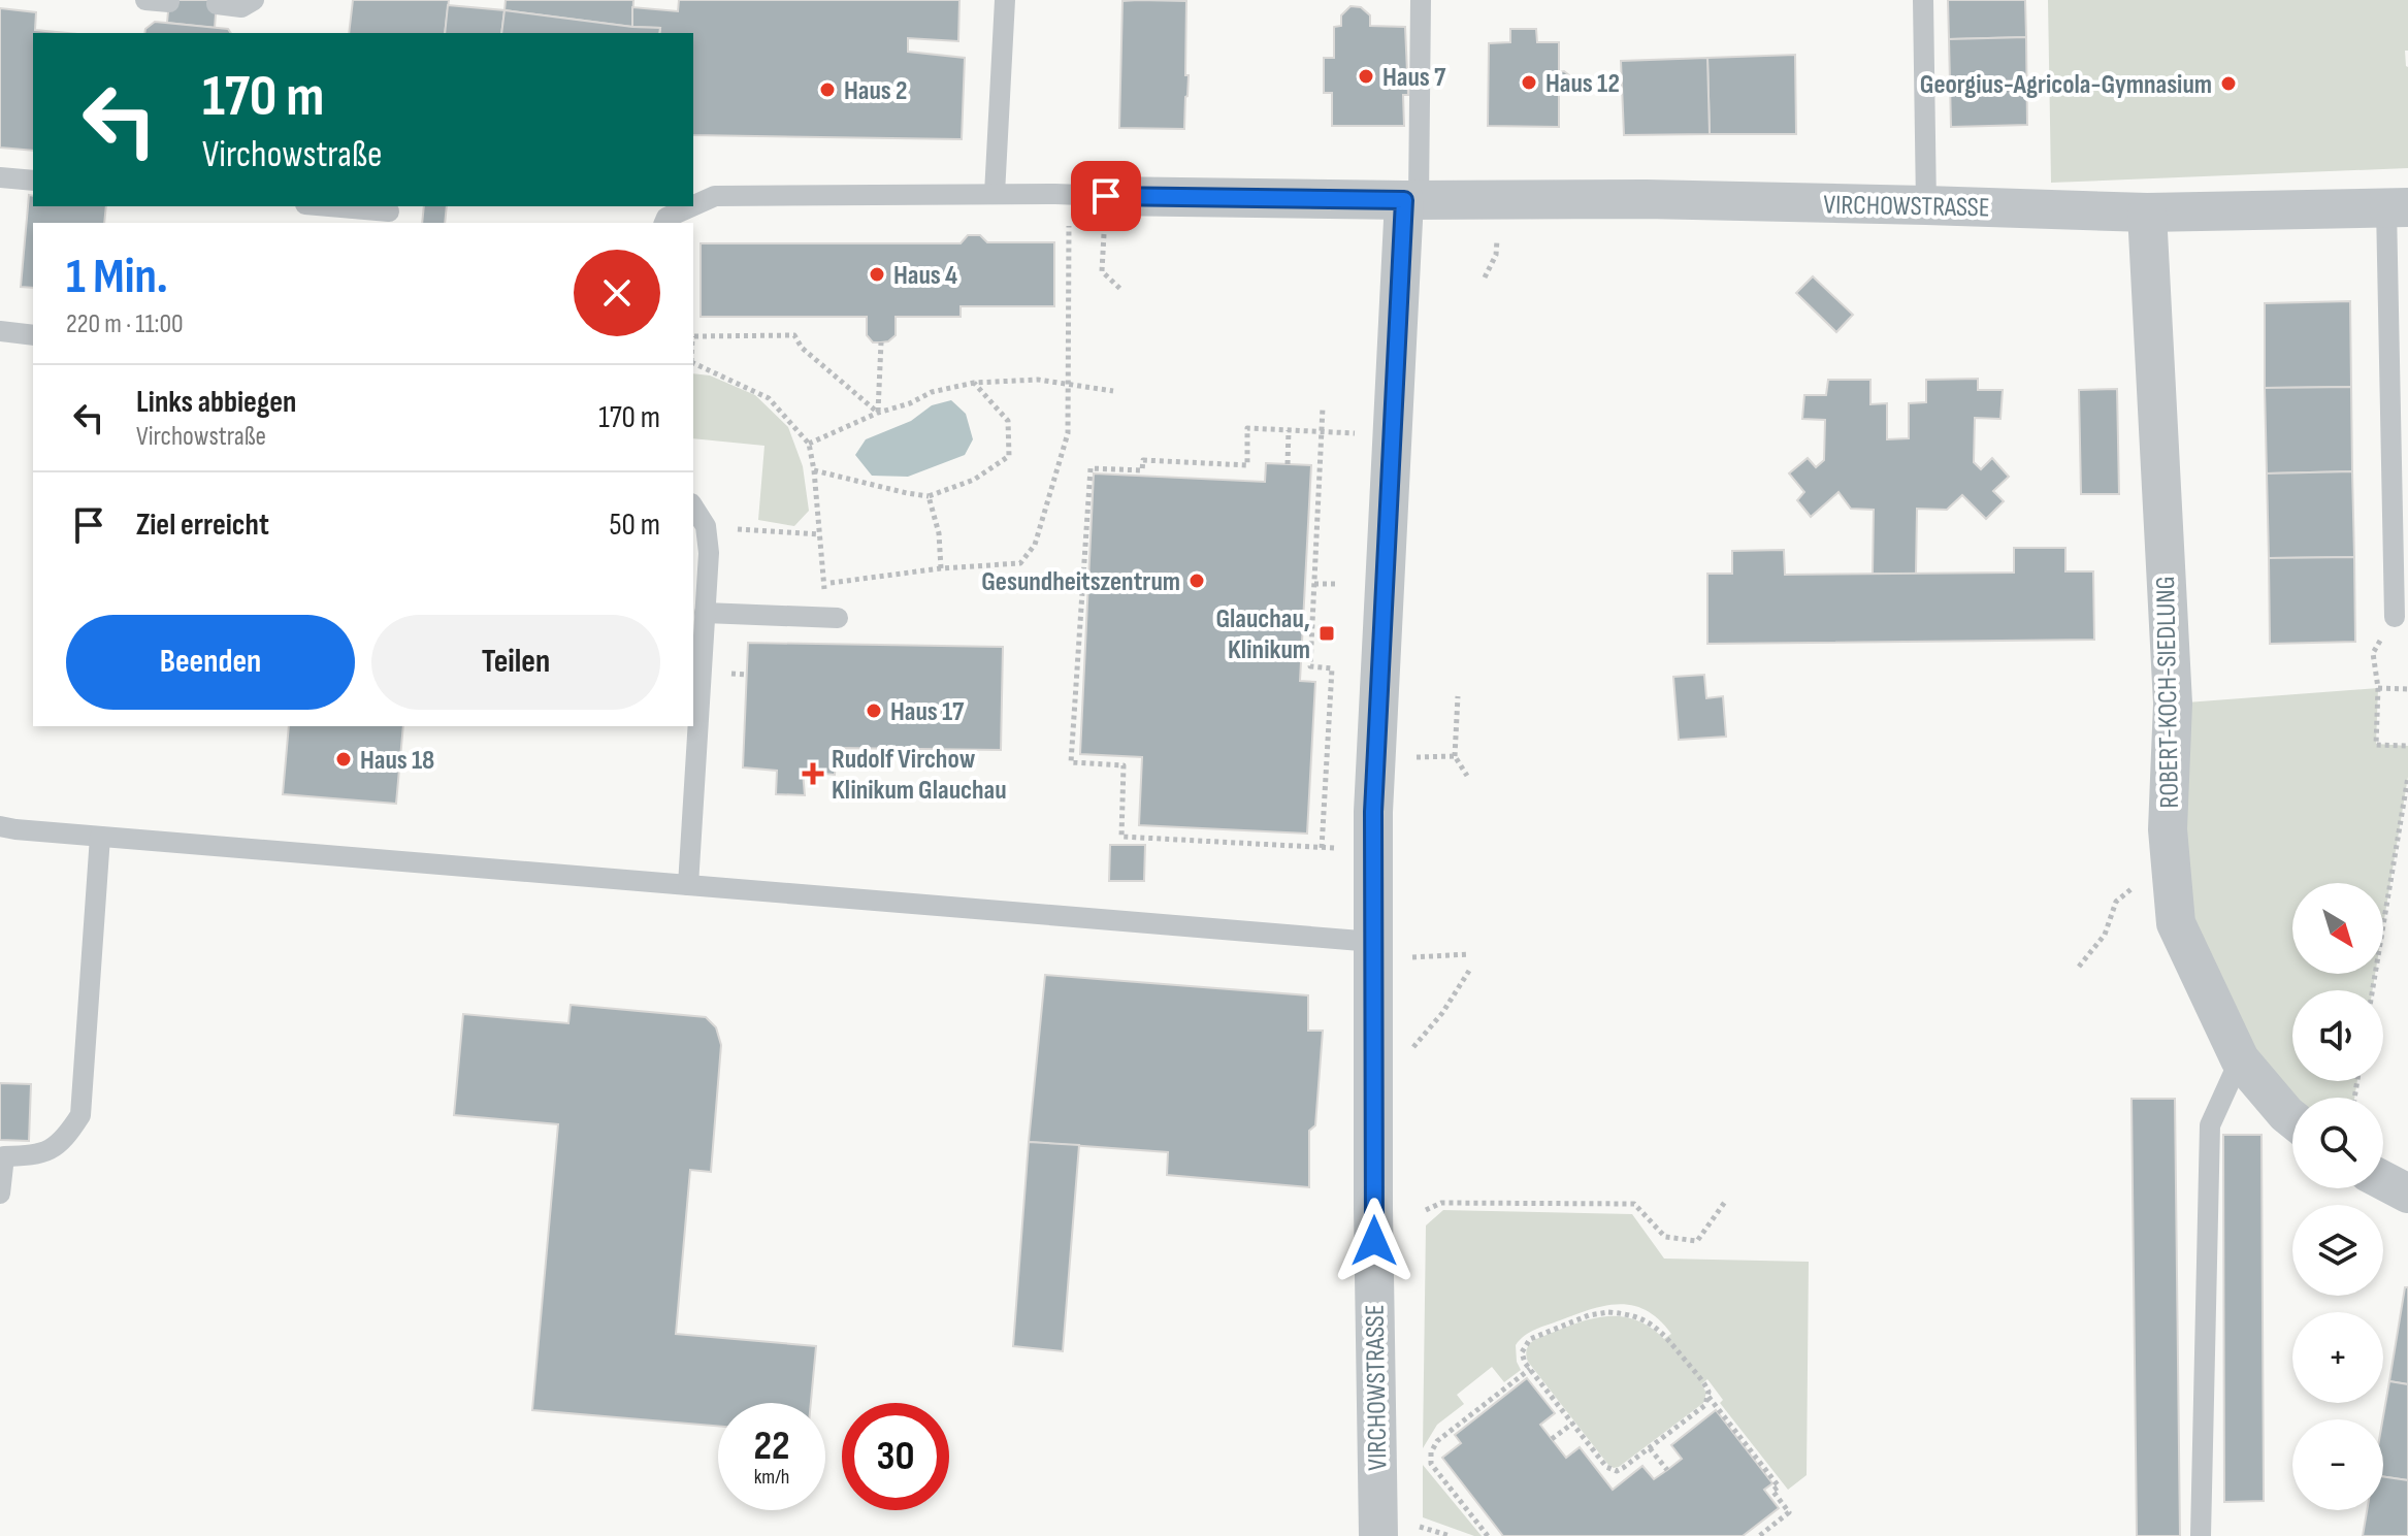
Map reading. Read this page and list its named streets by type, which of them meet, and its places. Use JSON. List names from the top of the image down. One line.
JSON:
{"streets":{"street":["VIRCHOWSTRASSE","ROBERT-KOCH-SIEDLUNG"]},"crossings":[["VIRCHOWSTRASSE","ROBERT-KOCH-SIEDLUNG"]],"places":{"other":["Haus 7","Haus 12","Georgius-Agricola-Gymnasium","Haus 2","Haus 4","Gesundheitszentrum","Haus 17","Haus 18"],"transit":["Glauchau, Klinikum"],"health":["Rudolf Virchow Klinikum Glauchau"]},"north":"bottom right","page":{"turn":["170 m","Virchowstraße"],"heading":["1 Min.","220 m · 11:00"],"list":[{"name":"Links abbiegen","note":"Virchowstraße","value":"170 m"},{"name":"Ziel erreicht","value":"50 m"}],"buttons":["Beenden","Teilen"],"map_buttons":["+","−"],"speed":"22 km/h","limit":"30"}}
